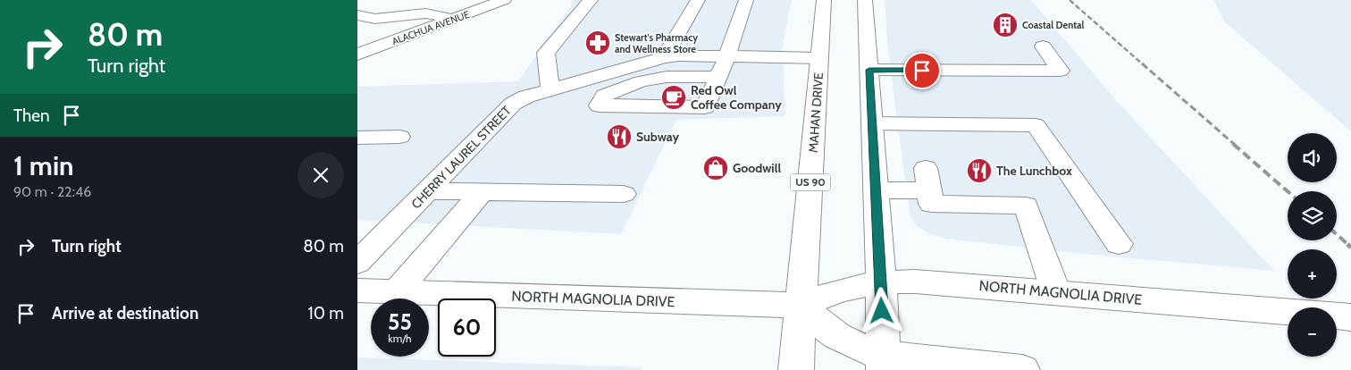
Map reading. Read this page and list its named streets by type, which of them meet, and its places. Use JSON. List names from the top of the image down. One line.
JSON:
{"streets":{"main road":["ALACHUA AVENUE","MAHAN DRIVE","CHERRY LAUREL STREET","US 90","NORTH MAGNOLIA DRIVE"]},"crossings":[["MAHAN DRIVE","CHERRY LAUREL STREET"],["MAHAN DRIVE","US 90"],["MAHAN DRIVE","NORTH MAGNOLIA DRIVE"],["US 90","NORTH MAGNOLIA DRIVE"]],"places":{"building":["Coastal Dental"],"pharmacy":["Stewart's Pharmacy and Wellness Store"],"cafe":["Red Owl Coffee Company"],"restaurant":["Subway","The Lunchbox"],"shop":["Goodwill"]},"page":{"turn":["80 m","Turn right"],"then":"Then","map_buttons":["+","−"],"heading":["1 min","90 m · 22:46"],"list":[{"name":"Turn right","value":"80 m"},{"name":"Arrive at destination","value":"10 m"}],"speed":"55 km/h","limit":"60"}}
